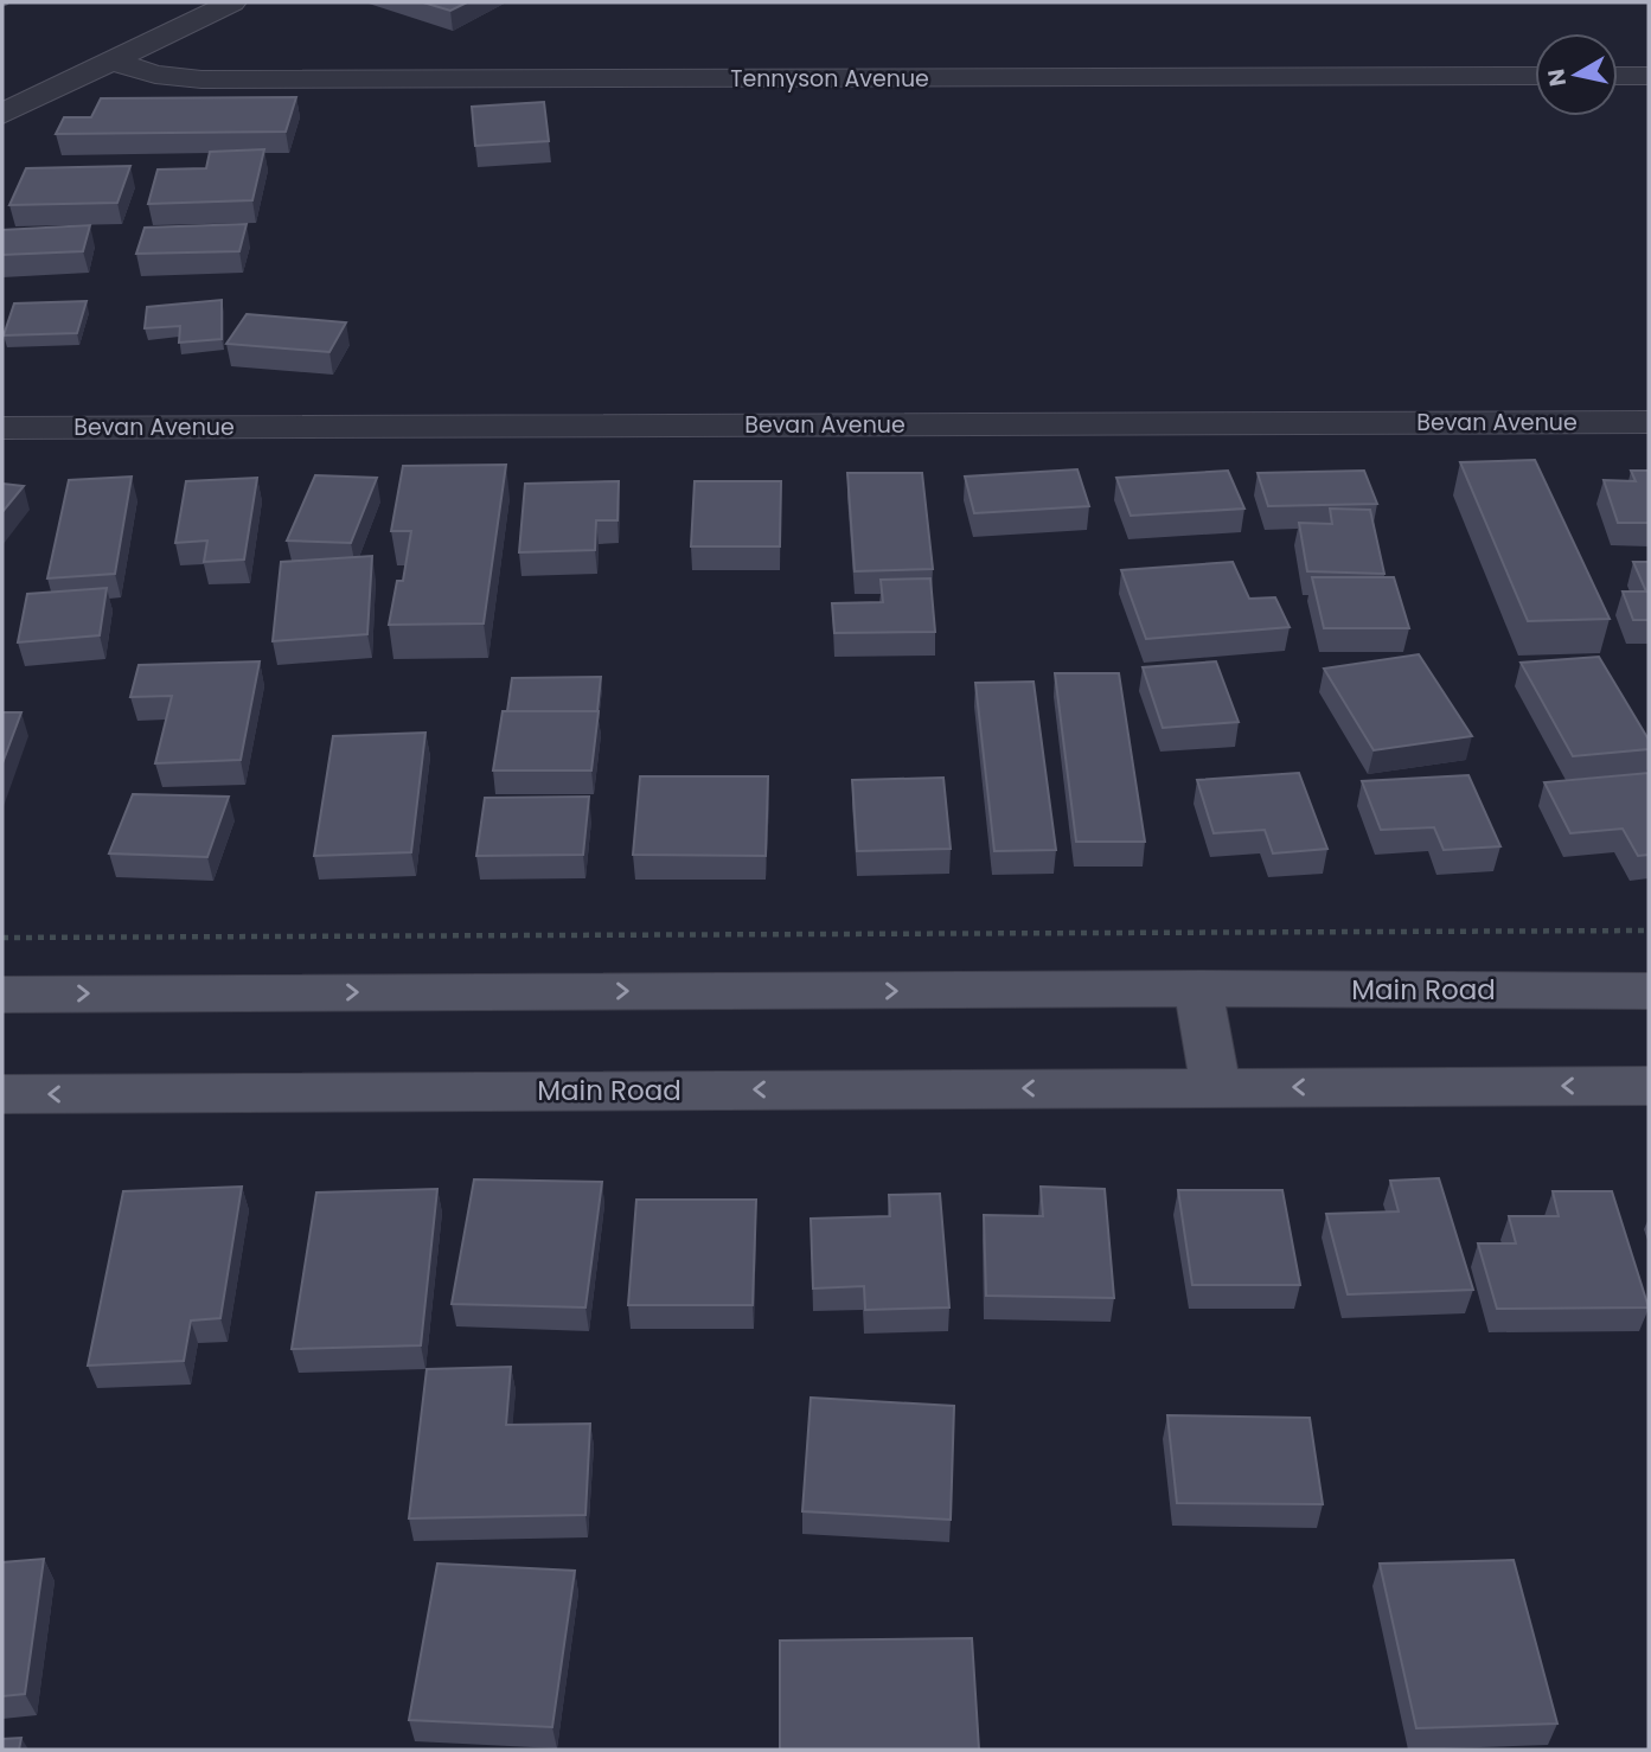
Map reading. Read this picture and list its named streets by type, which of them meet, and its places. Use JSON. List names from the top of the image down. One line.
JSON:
{"streets":{"main road":["Main Road"],"street":["Tennyson Avenue","Bevan Avenue"]},"north":"left"}
